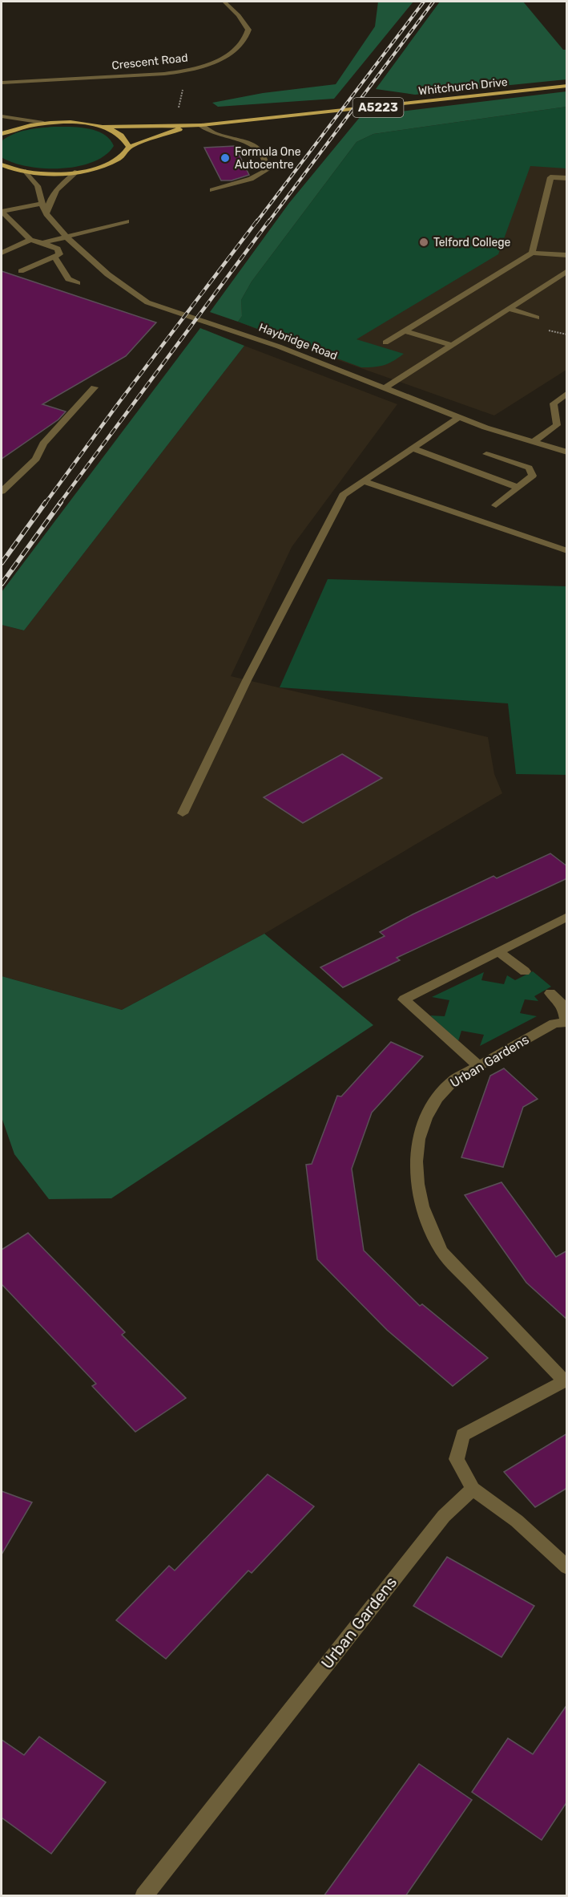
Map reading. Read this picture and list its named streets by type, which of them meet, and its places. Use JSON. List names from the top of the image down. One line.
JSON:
{"streets":{"main road":["Whitchurch Drive","A5223"],"street":["Crescent Road","Haybridge Road","Urban Gardens"]},"places":["Formula One Autocentre","Telford College"]}
